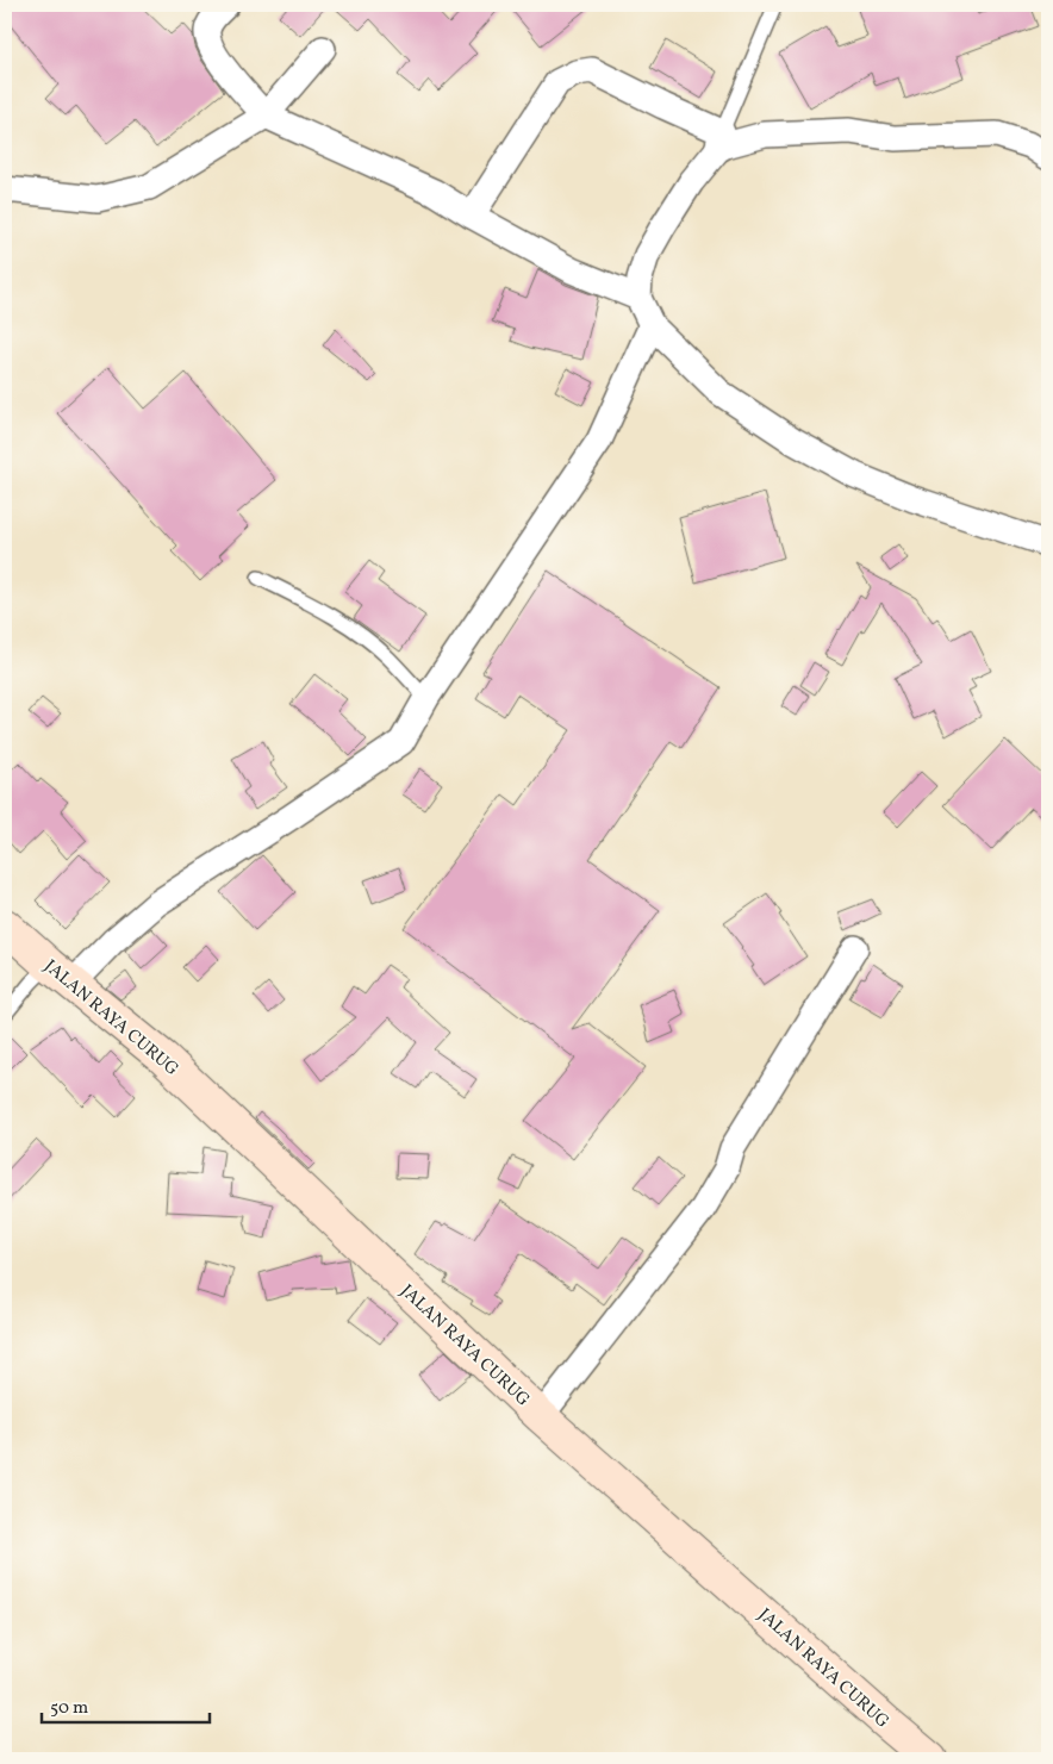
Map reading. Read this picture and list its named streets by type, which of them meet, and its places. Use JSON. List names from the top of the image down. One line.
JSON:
{"streets":{"street":["JALAN RAYA CURUG"]},"scale_bar":"50 m"}
